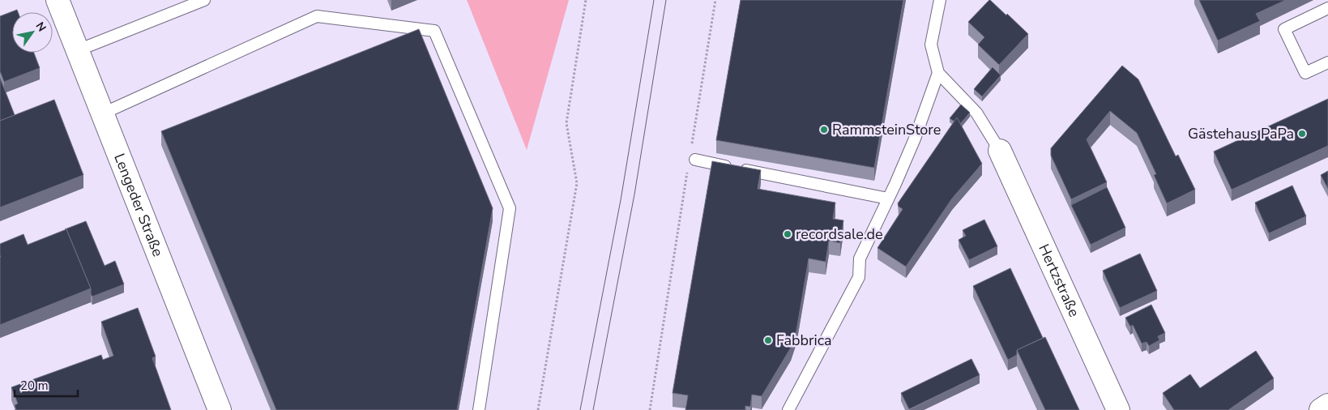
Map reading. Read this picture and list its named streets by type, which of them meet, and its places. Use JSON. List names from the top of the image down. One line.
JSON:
{"streets":{"street":["Lengeder Straße","Hertzstraße"]},"places":["RammsteinStore","Gästehaus PaPa","recordsale.de","Fabbrica"],"scale_bar":"20 m","north":"top right"}
